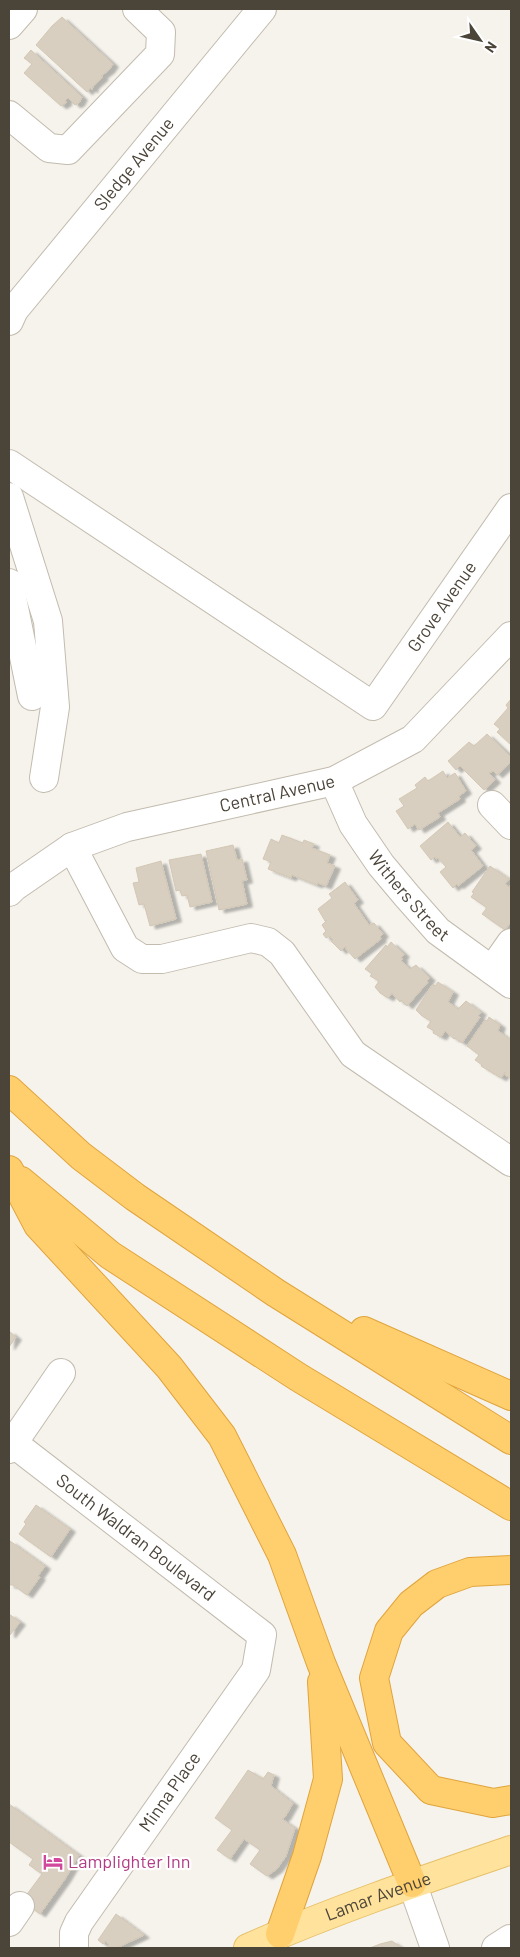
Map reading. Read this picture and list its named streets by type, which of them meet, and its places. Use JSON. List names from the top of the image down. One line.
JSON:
{"streets":{"main road":["Lamar Avenue"],"street":["Sledge Avenue","Grove Avenue","Central Avenue","Withers Street","South Waldran Boulevard","Minna Place"]},"crossings":[["Central Avenue","Withers Street"],["South Waldran Boulevard","Minna Place"]],"places":{"hotel":["Lamplighter Inn"]},"north":"bottom right"}
